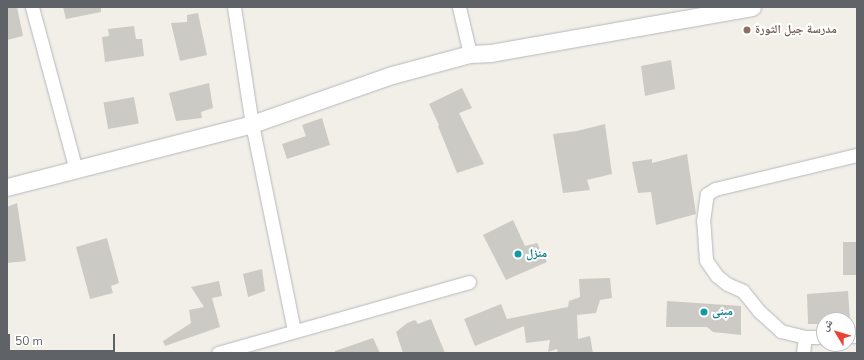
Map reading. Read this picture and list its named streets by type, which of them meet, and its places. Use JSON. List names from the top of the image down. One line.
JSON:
{"places":["مدرسة جيل الثورة","منزل","مبنى"],"scale_bar":"50 m","north":"top left"}
